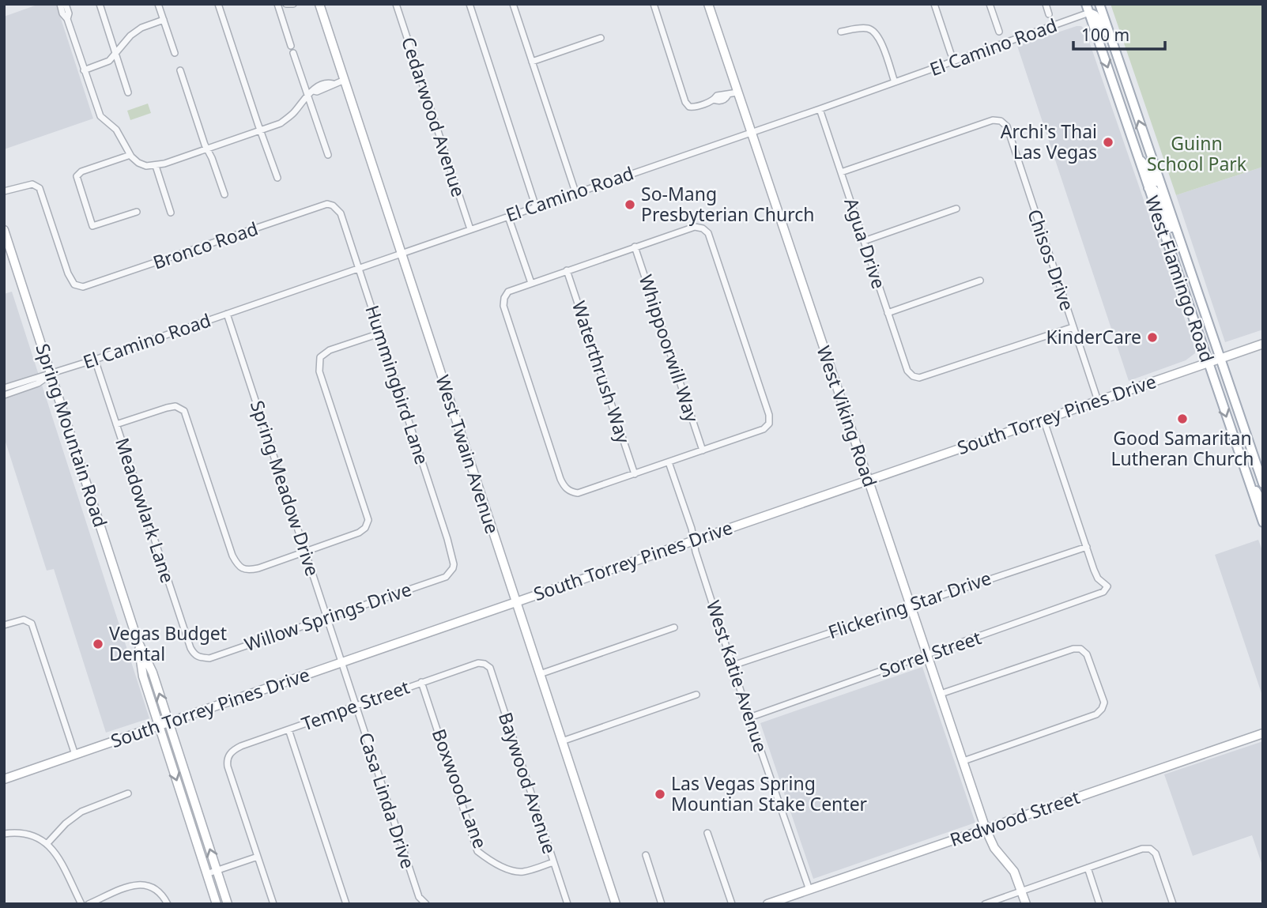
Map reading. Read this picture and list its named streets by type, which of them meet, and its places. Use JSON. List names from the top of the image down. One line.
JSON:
{"streets":{"main road":["West Flamingo Road"],"street":["El Camino Road","Cedarwood Avenue","Agua Drive","Bronco Road","Chisos Drive","Whippoorwill Way","Waterthrush Way","Hummingbird Lane","South Torrey Pines Drive","West Viking Road","Spring Mountain Road","West Twain Avenue","Spring Meadow Drive","Meadowlark Lane","Flickering Star Drive","Willow Springs Drive","Sorrel Street","West Katie Avenue","Tempe Street","Baywood Avenue","Boxwood Lane","Casa Linda Drive","Redwood Street"]},"crossings":[["El Camino Road","Cedarwood Avenue"],["El Camino Road","Agua Drive"],["El Camino Road","West Flamingo Road"],["El Camino Road","Hummingbird Lane"],["El Camino Road","West Viking Road"],["El Camino Road","Spring Mountain Road"],["El Camino Road","West Twain Avenue"],["El Camino Road","Spring Meadow Drive"],["El Camino Road","Meadowlark Lane"],["Agua Drive","Chisos Drive"],["Bronco Road","Hummingbird Lane"],["Chisos Drive","South Torrey Pines Drive"],["West Flamingo Road","South Torrey Pines Drive"],["Hummingbird Lane","Willow Springs Drive"],["South Torrey Pines Drive","West Viking Road"],["South Torrey Pines Drive","Spring Mountain Road"],["South Torrey Pines Drive","West Twain Avenue"],["South Torrey Pines Drive","Spring Meadow Drive"],["South Torrey Pines Drive","West Katie Avenue"],["South Torrey Pines Drive","Casa Linda Drive"],["West Viking Road","Flickering Star Drive"],["West Viking Road","Sorrel Street"],["West Viking Road","Redwood Street"],["Spring Meadow Drive","Willow Springs Drive"],["Spring Meadow Drive","Casa Linda Drive"],["Meadowlark Lane","Willow Springs Drive"],["Flickering Star Drive","Sorrel Street"],["Flickering Star Drive","West Katie Avenue"],["Sorrel Street","West Katie Avenue"],["West Katie Avenue","Redwood Street"],["Tempe Street","Baywood Avenue"],["Tempe Street","Boxwood Lane"],["Tempe Street","Casa Linda Drive"],["Baywood Avenue","Boxwood Lane"]],"parks":["Guinn School Park"],"places":["Archi's Thai Las Vegas","So-Mang Presbyterian Church","KinderCare","Good Samaritan Lutheran Church","Vegas Budget Dental","Las Vegas Spring Mountian Stake Center"],"scale_bar":"100 m"}
